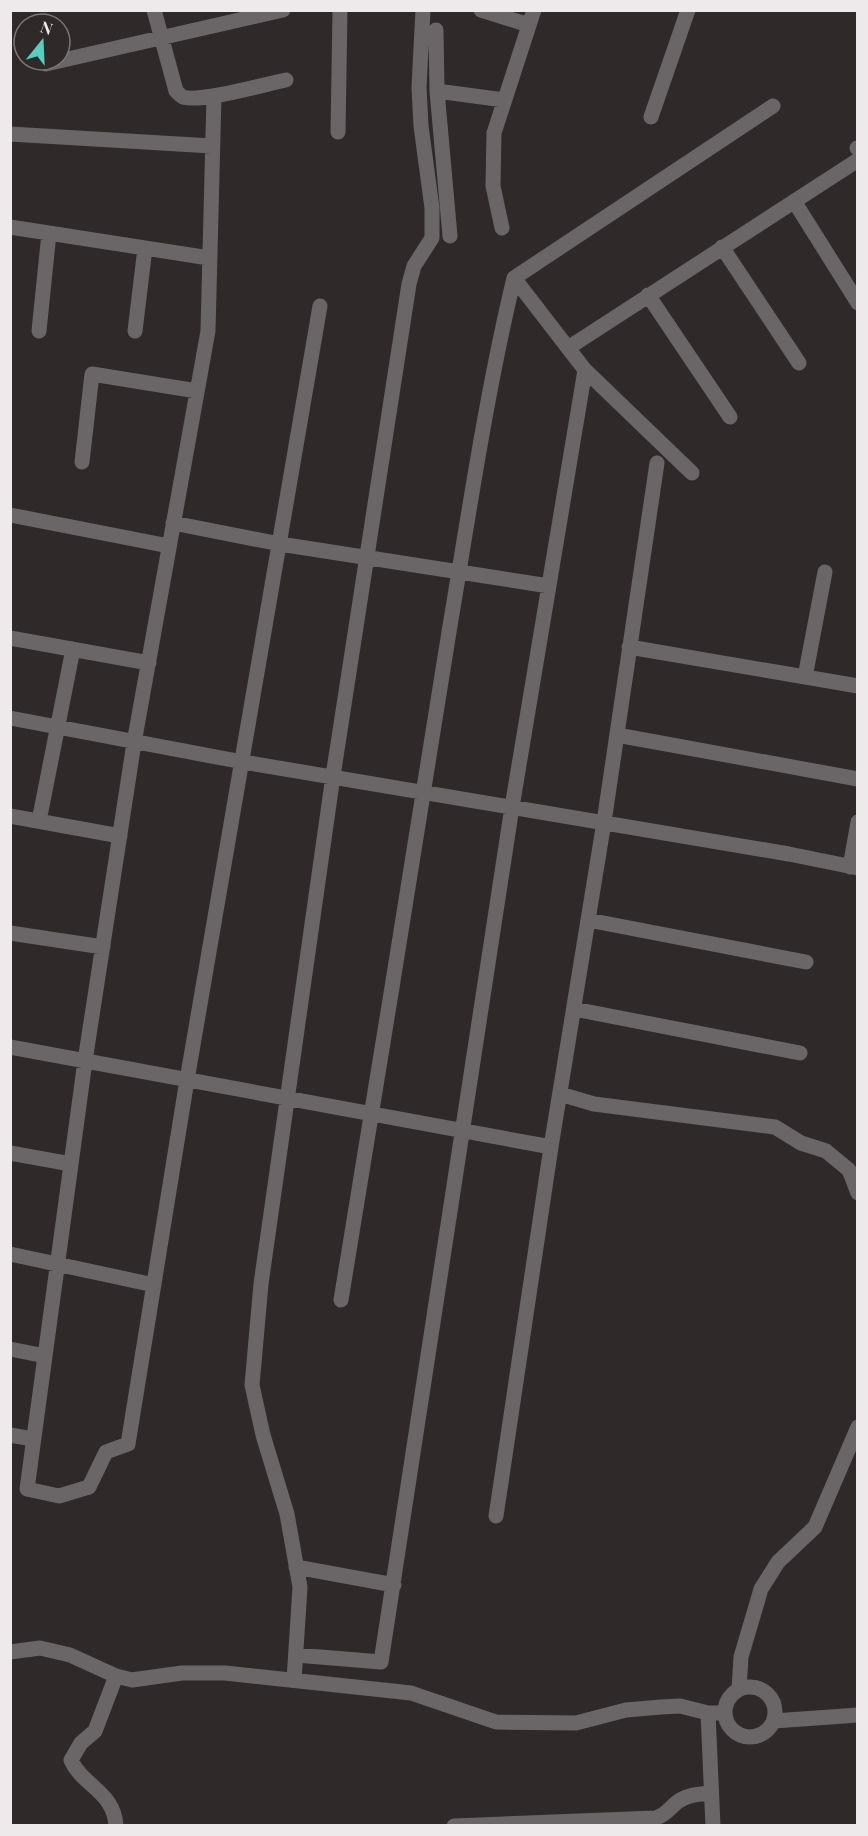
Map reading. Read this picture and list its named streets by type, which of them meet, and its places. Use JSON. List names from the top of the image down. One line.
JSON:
{"north":"top"}
